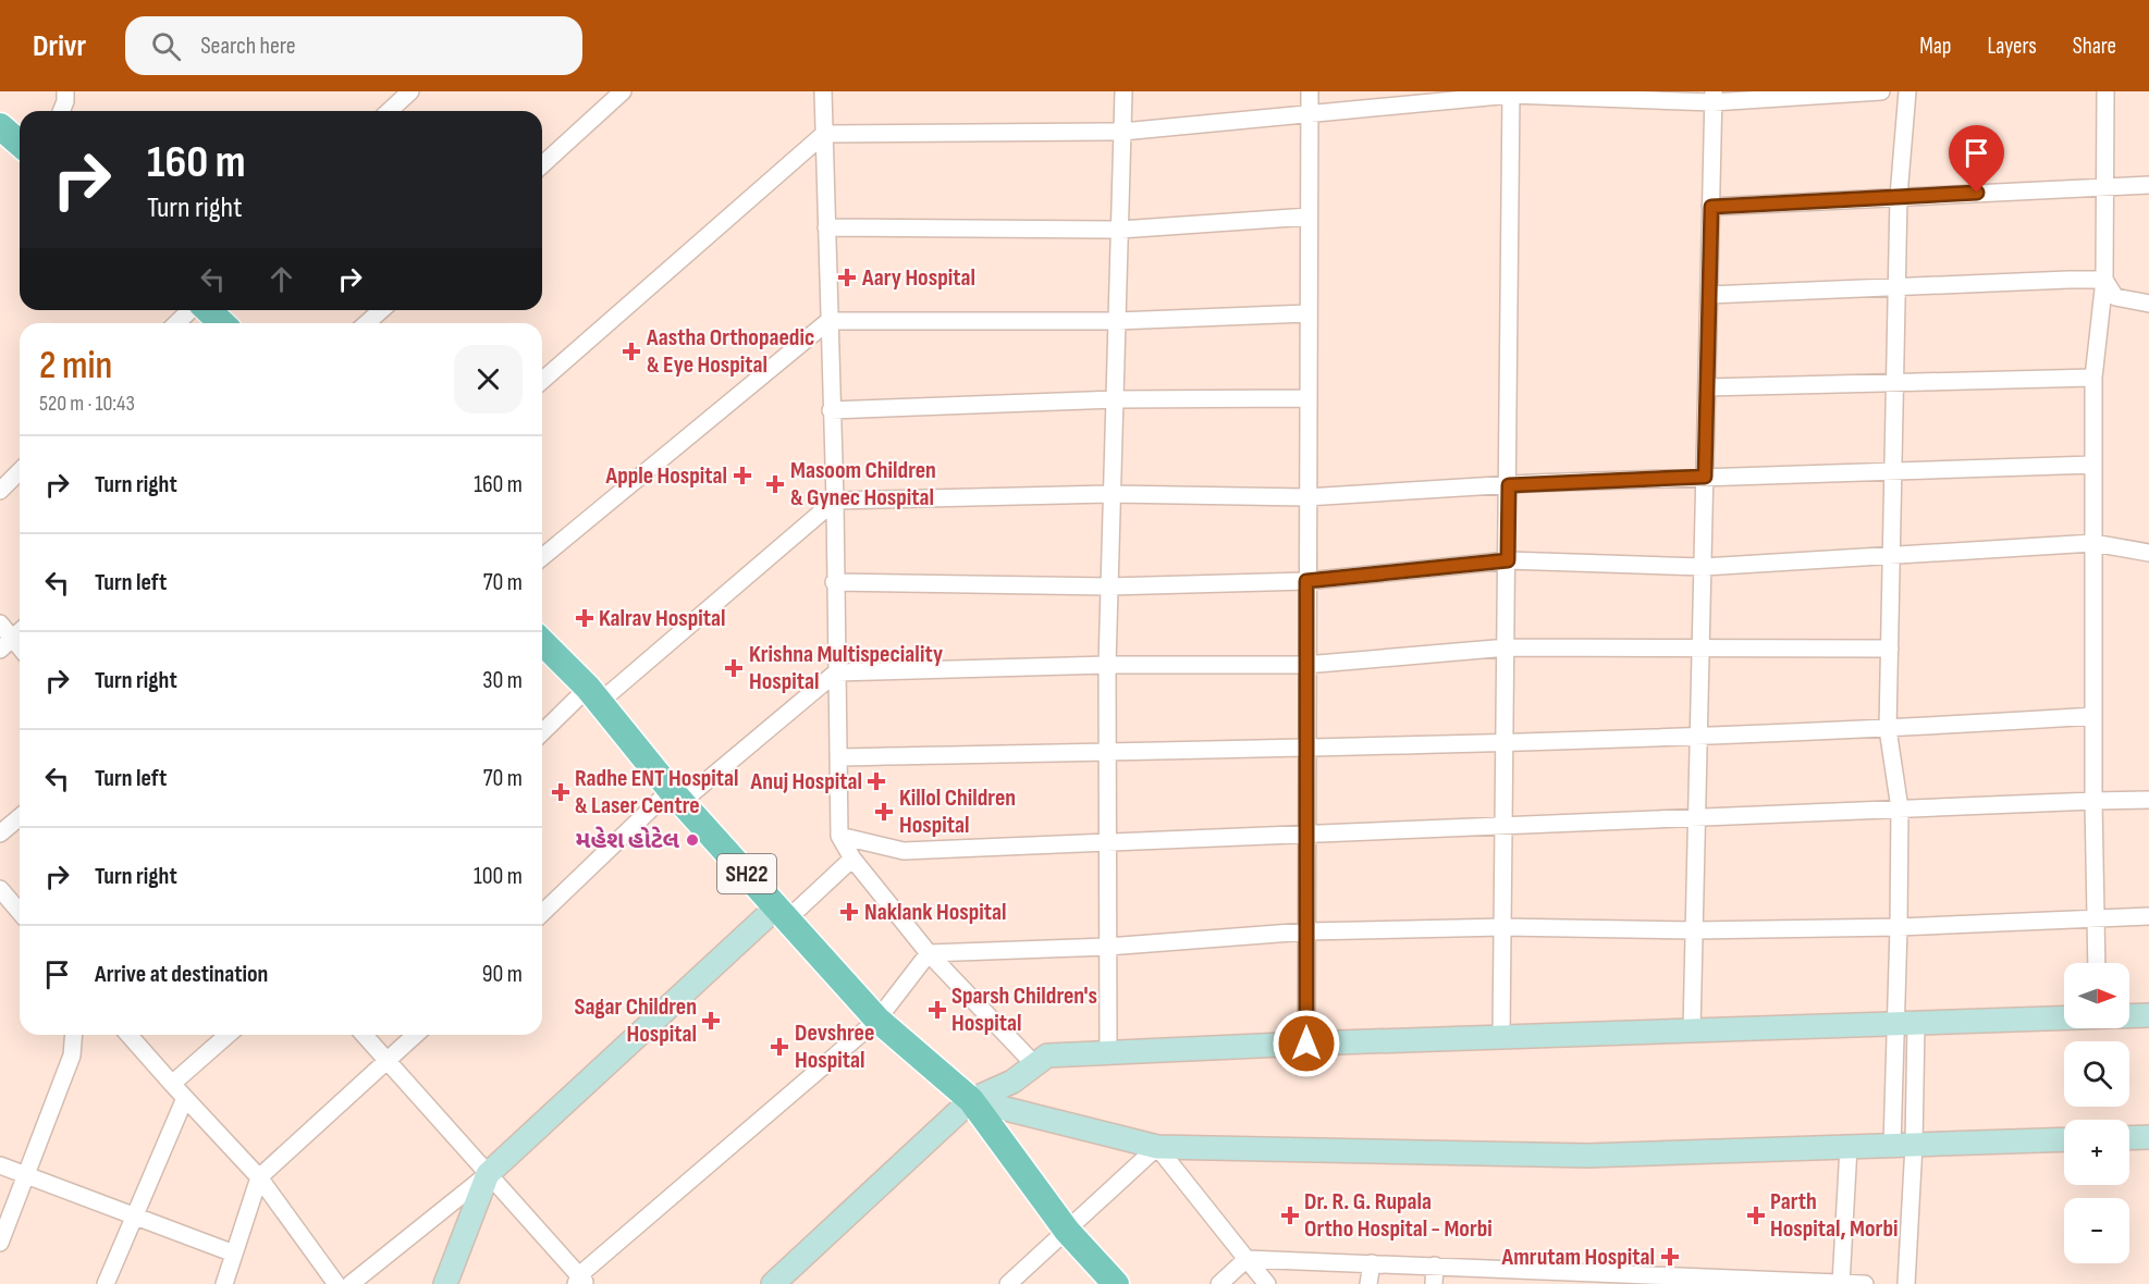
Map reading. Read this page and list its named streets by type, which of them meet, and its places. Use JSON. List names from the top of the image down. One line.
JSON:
{"streets":{"main road":["SH22"]},"places":{"health":["Aary Hospital","Aastha Orthopaedic & Eye Hospital","Apple Hospital","Masoom Children & Gynec Hospital","Kalrav Hospital","Krishna Multispeciality Hospital","Anuj Hospital","Radhe ENT Hospital & Laser Centre","Killol Children Hospital","Naklank Hospital","Sparsh Children's Hospital","Sagar Children Hospital","Devshree Hospital","Dr. R. G. Rupala Ortho Hospital - Morbi","Parth Hospital, Morbi","Amrutam Hospital"],"other":["મહેશ હોટેલ"]},"north":"right","page":{"header":"Drivr","search":"Search here","nav":["Map","Layers","Share"],"turn":["160 m","Turn right"],"heading":["2 min","520 m · 10:43"],"list":[{"name":"Turn right","value":"160 m"},{"name":"Turn left","value":"70 m"},{"name":"Turn right","value":"30 m"},{"name":"Turn left","value":"70 m"},{"name":"Turn right","value":"100 m"},{"name":"Arrive at destination","value":"90 m"}],"map_buttons":["+","−"]}}
